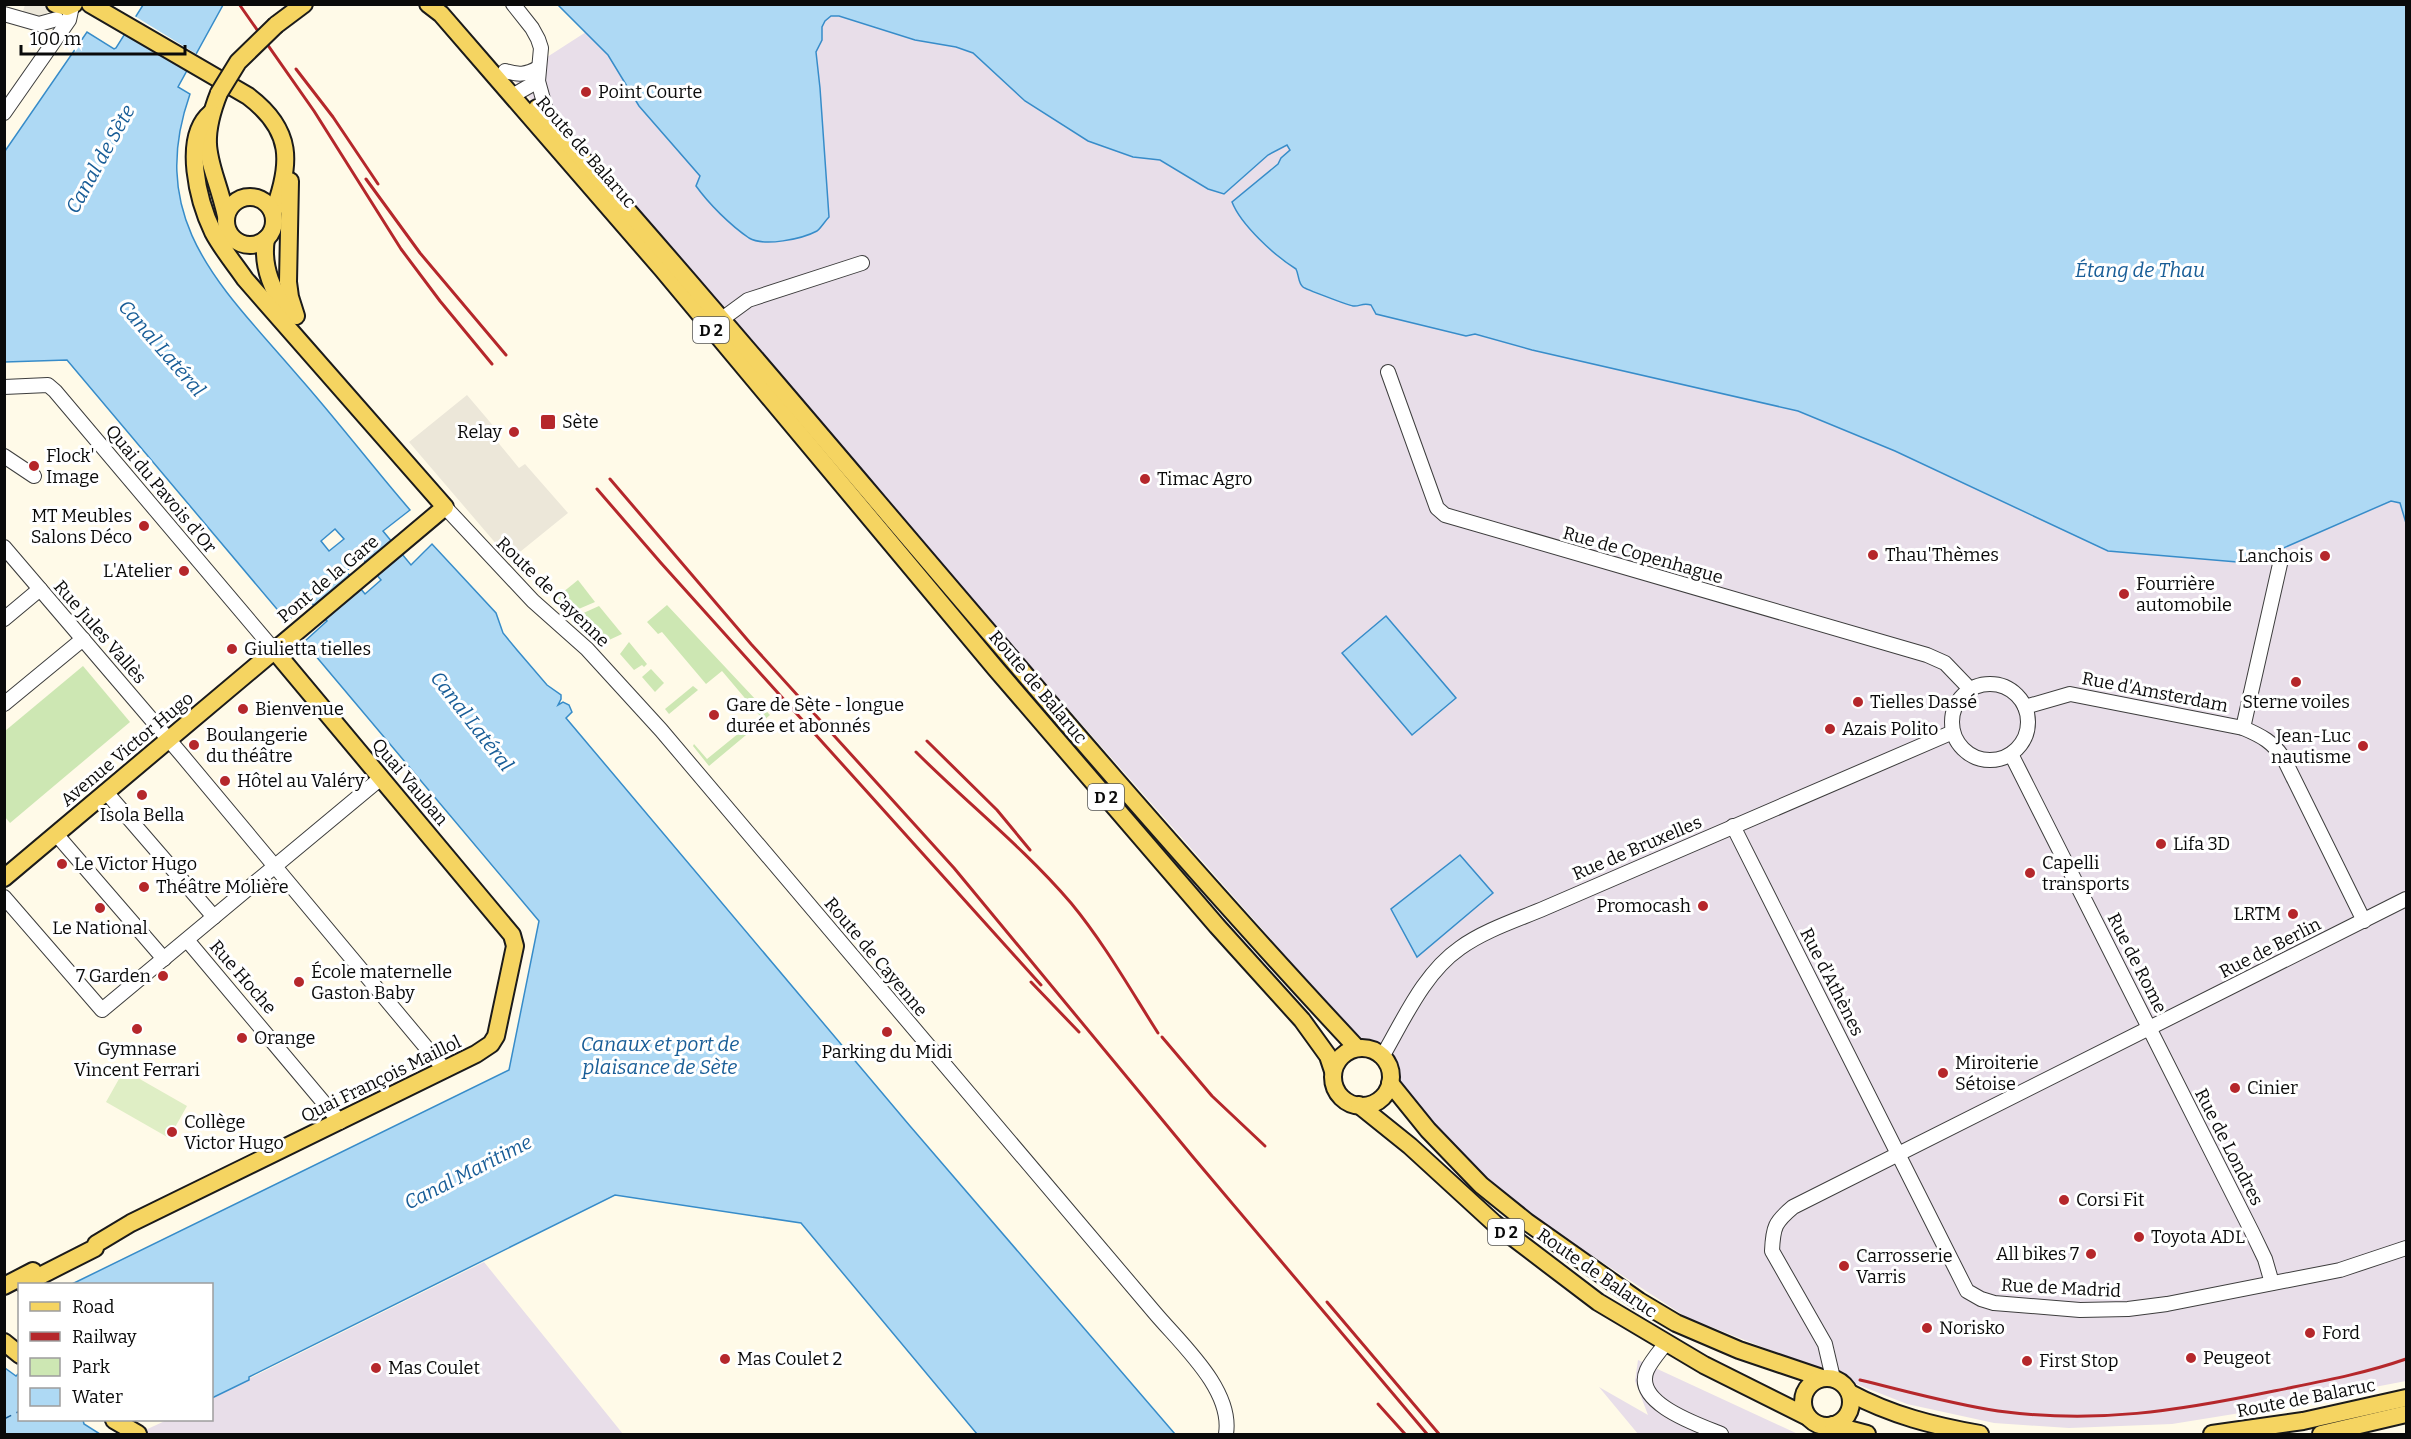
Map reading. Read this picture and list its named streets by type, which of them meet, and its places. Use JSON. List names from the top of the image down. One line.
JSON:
{"streets":{"main road":["Route de Balaruc","D 2","Pont de la Gare","Avenue Victor Hugo","Quai Vauban","Quai François Maillol"],"street":["Quai du Pavois d'Or","Rue de Copenhague","Route de Cayenne","Rue Jules Vallès","Rue d'Amsterdam","Rue de Bruxelles","Rue de Berlin","Rue de Rome","Rue Hoche","Rue d'Athènes","Rue de Londres","Rue de Madrid"]},"crossings":[["Route de Balaruc","D 2"],["Route de Balaruc","Rue de Bruxelles"],["Route de Balaruc","Rue de Berlin"],["D 2","Rue de Berlin"],["Quai du Pavois d'Or","Pont de la Gare"],["Quai du Pavois d'Or","Avenue Victor Hugo"],["Quai du Pavois d'Or","Quai Vauban"],["Rue de Copenhague","Rue d'Amsterdam"],["Rue de Copenhague","Rue de Bruxelles"],["Rue de Copenhague","Rue de Rome"],["Pont de la Gare","Route de Cayenne"],["Pont de la Gare","Avenue Victor Hugo"],["Pont de la Gare","Quai Vauban"],["Rue Jules Vallès","Avenue Victor Hugo"],["Rue Jules Vallès","Quai François Maillol"],["Rue d'Amsterdam","Rue de Bruxelles"],["Rue d'Amsterdam","Rue de Berlin"],["Rue d'Amsterdam","Rue de Rome"],["Avenue Victor Hugo","Quai Vauban"],["Quai Vauban","Quai François Maillol"],["Rue de Bruxelles","Rue de Rome"],["Rue de Bruxelles","Rue d'Athènes"],["Rue de Berlin","Rue de Rome"],["Rue de Berlin","Rue d'Athènes"],["Rue de Berlin","Rue de Londres"],["Rue de Berlin","Rue de Madrid"],["Rue de Rome","Rue de Londres"],["Rue Hoche","Quai François Maillol"],["Rue d'Athènes","Rue de Madrid"],["Rue de Londres","Rue de Madrid"]],"water":["Canal de Sète","Étang de Thau","Canal Latéral","Canaux et port de plaisance de Sète","Canal Maritime"],"places":{"other":["Point Courte","Relay","Flock' Image","Timac Agro","MT Meubles Salons Déco","Thau'Thèmes","Lanchois","L'Atelier","Fourrière automobile","Giulietta tielles","Sterne voiles","Tielles Dassé","Bienvenue","Gare de Sète - longue durée et abonnés","Azais Polito","Boulangerie du théâtre","Jean-Luc nautisme","Hôtel au Valéry","Isola Bella","Lifa 3D","Le Victor Hugo","Capelli transports","Théâtre Molière","Promocash","Le National","LRTM","7 Garden","École maternelle Gaston Baby","Gymnase Vincent Ferrari","Parking du Midi","Orange","Miroiterie Sétoise","Cinier","Collège Victor Hugo","Corsi Fit","Toyota ADL","All bikes 7","Carrosserie Varris","Norisko","Ford","Peugeot","Mas Coulet 2","First Stop","Mas Coulet"],"transit":["Sète"]},"legend":["Road","Railway","Park","Water"],"scale_bar":"100 m"}
